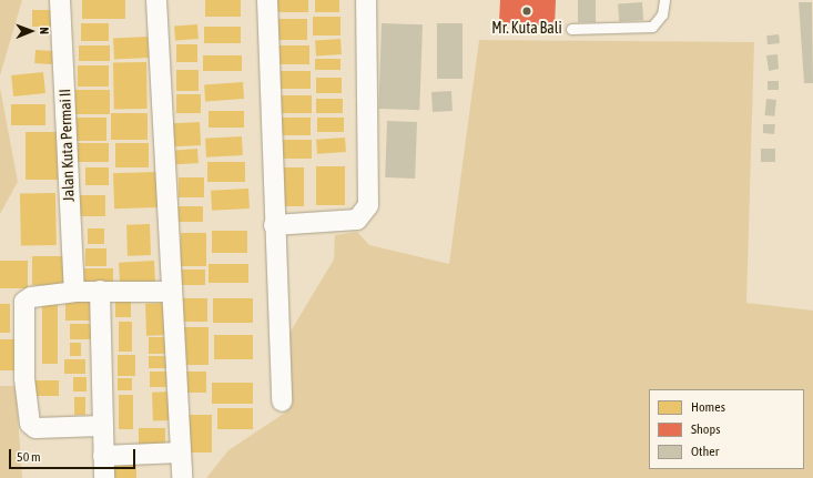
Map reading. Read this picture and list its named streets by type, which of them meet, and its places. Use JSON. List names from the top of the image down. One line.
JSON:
{"streets":{"street":["Jalan Kuta Permai II"]},"places":["Mr. Kuta Bali"],"legend":["Homes","Shops","Other"],"scale_bar":"50 m","north":"right"}
